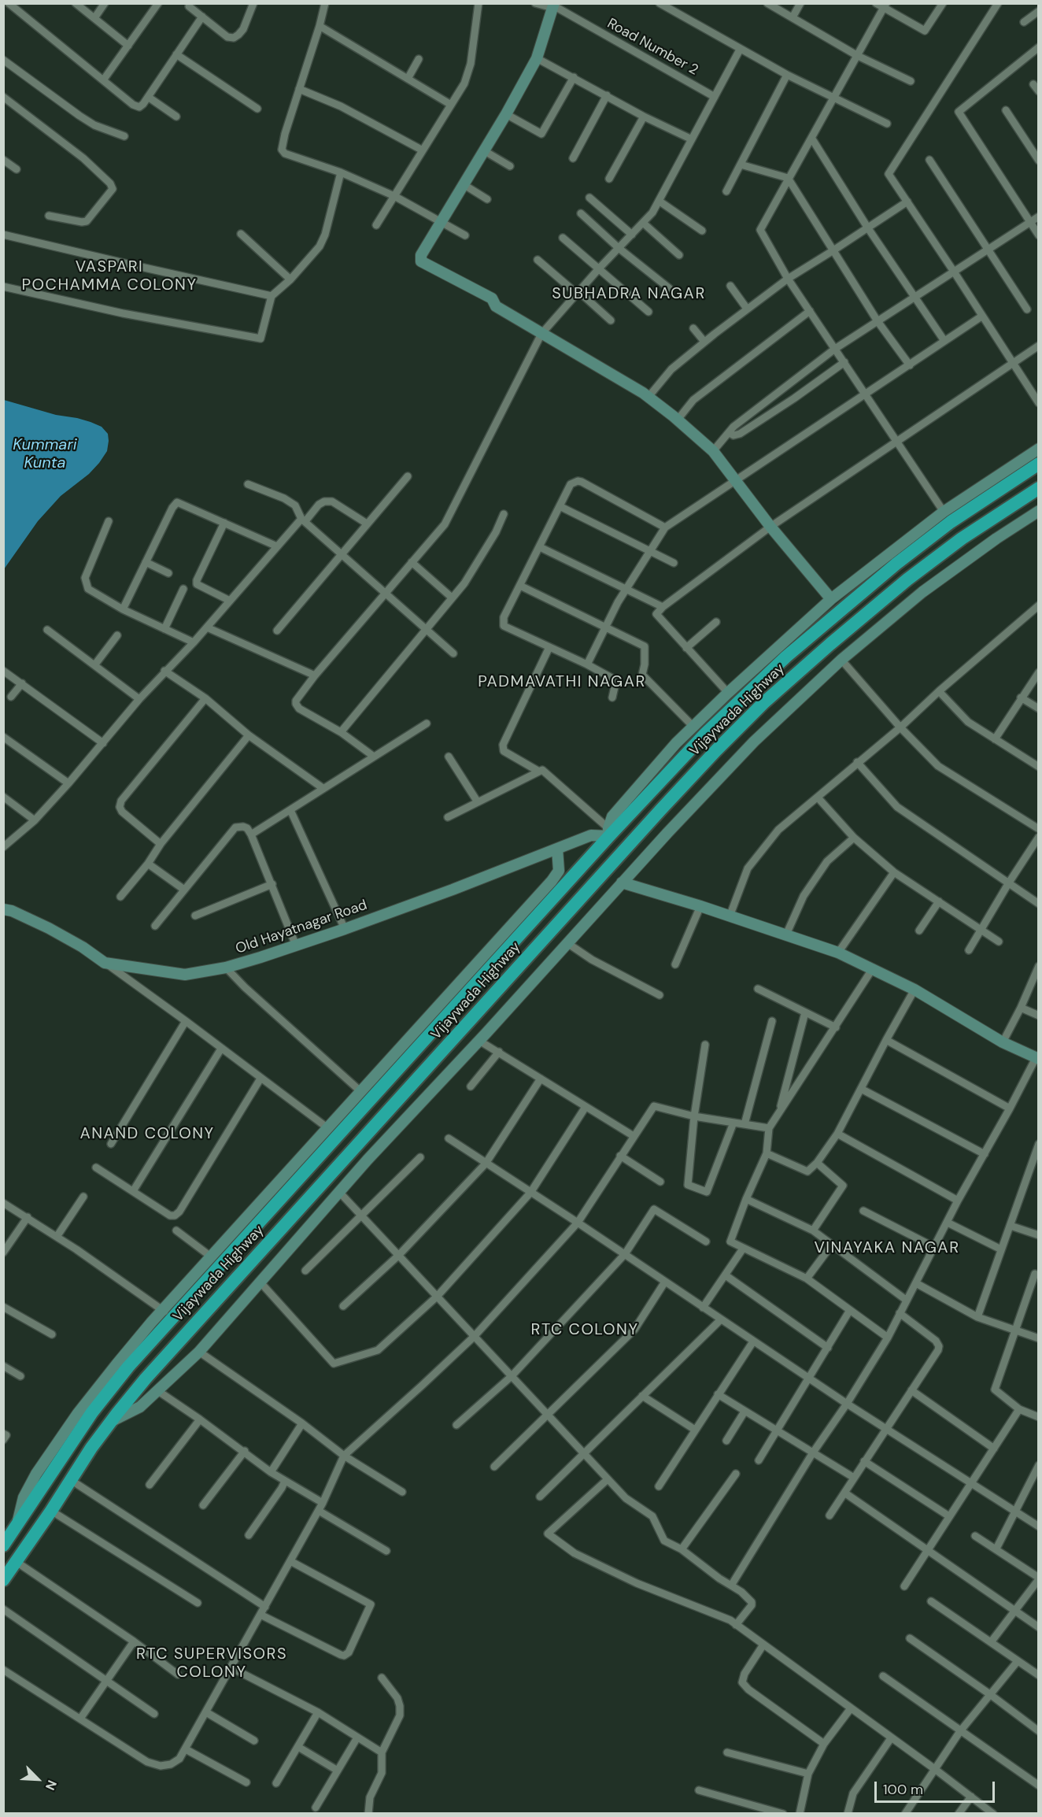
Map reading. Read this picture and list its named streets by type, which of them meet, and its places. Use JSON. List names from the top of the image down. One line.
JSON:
{"streets":{"highway":["Vijaywada Highway"],"street":["Road Number 2","Old Hayatnagar Road"]},"crossings":[["Vijaywada Highway","Old Hayatnagar Road"]],"districts":["VASPARI POCHAMMA COLONY","SUBHADRA NAGAR","PADMAVATHI NAGAR","ANAND COLONY","VINAYAKA NAGAR","RTC COLONY","RTC SUPERVISORS COLONY"],"water":["Kummari Kunta"],"scale_bar":"100 m","north":"bottom right"}
